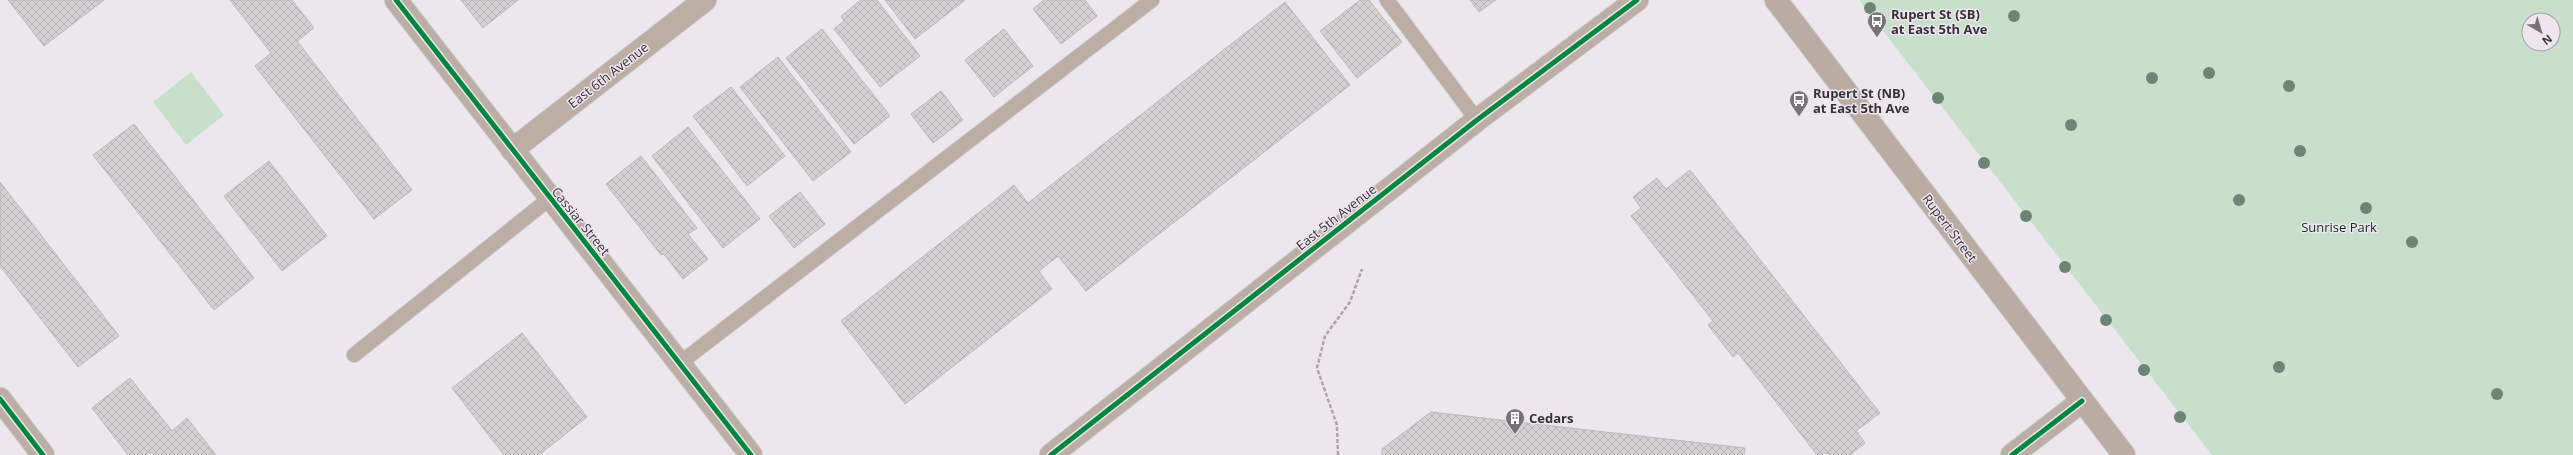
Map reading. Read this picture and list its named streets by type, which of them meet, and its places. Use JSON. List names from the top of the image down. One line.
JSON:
{"streets":{"main road":["Rupert Street"],"street":["East 6th Avenue","East 5th Avenue","Cassiar Street"]},"crossings":[["East 6th Avenue","Cassiar Street"]],"parks":["Sunrise Park"],"places":{"bus stop":["Rupert St (SB) at East 5th Ave","Rupert St (NB) at East 5th Ave"],"building":["Cedars"]},"north":"bottom right"}
